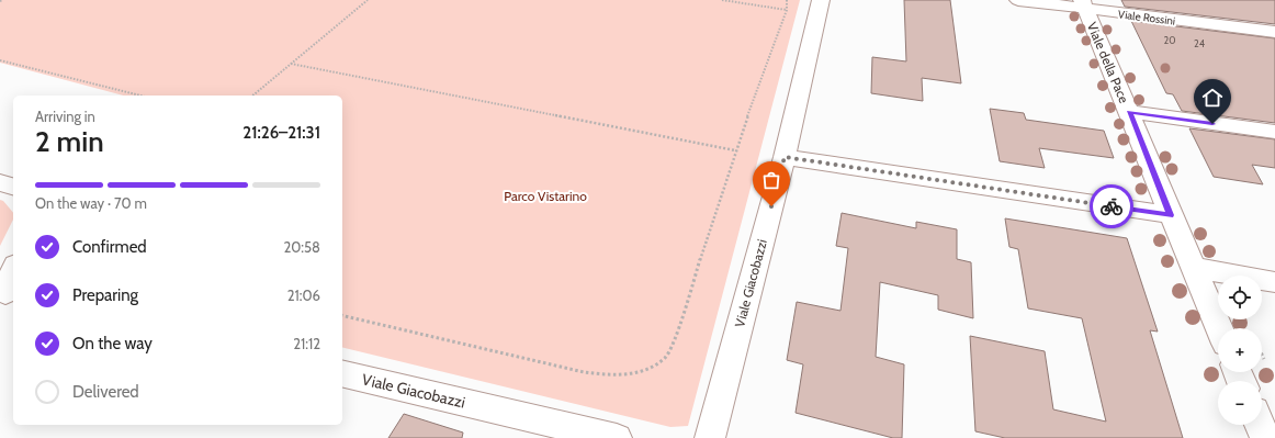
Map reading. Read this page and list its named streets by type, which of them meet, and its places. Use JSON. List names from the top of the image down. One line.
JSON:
{"streets":{"street":["Viale Rossini","Viale della Pace","Viale Giacobazzi"]},"crossings":[["Viale Rossini","Viale della Pace"]],"parks":["Parco Vistarino"],"house_numbers":["20","24"],"page":{"heading":["2 min","Arriving in","21:26–21:31"],"bar":"On the way · 70 m","list":[["Confirmed","20:58"],["Preparing","21:06"],["On the way","21:12"],"Delivered"],"map_buttons":["+","−"]}}
